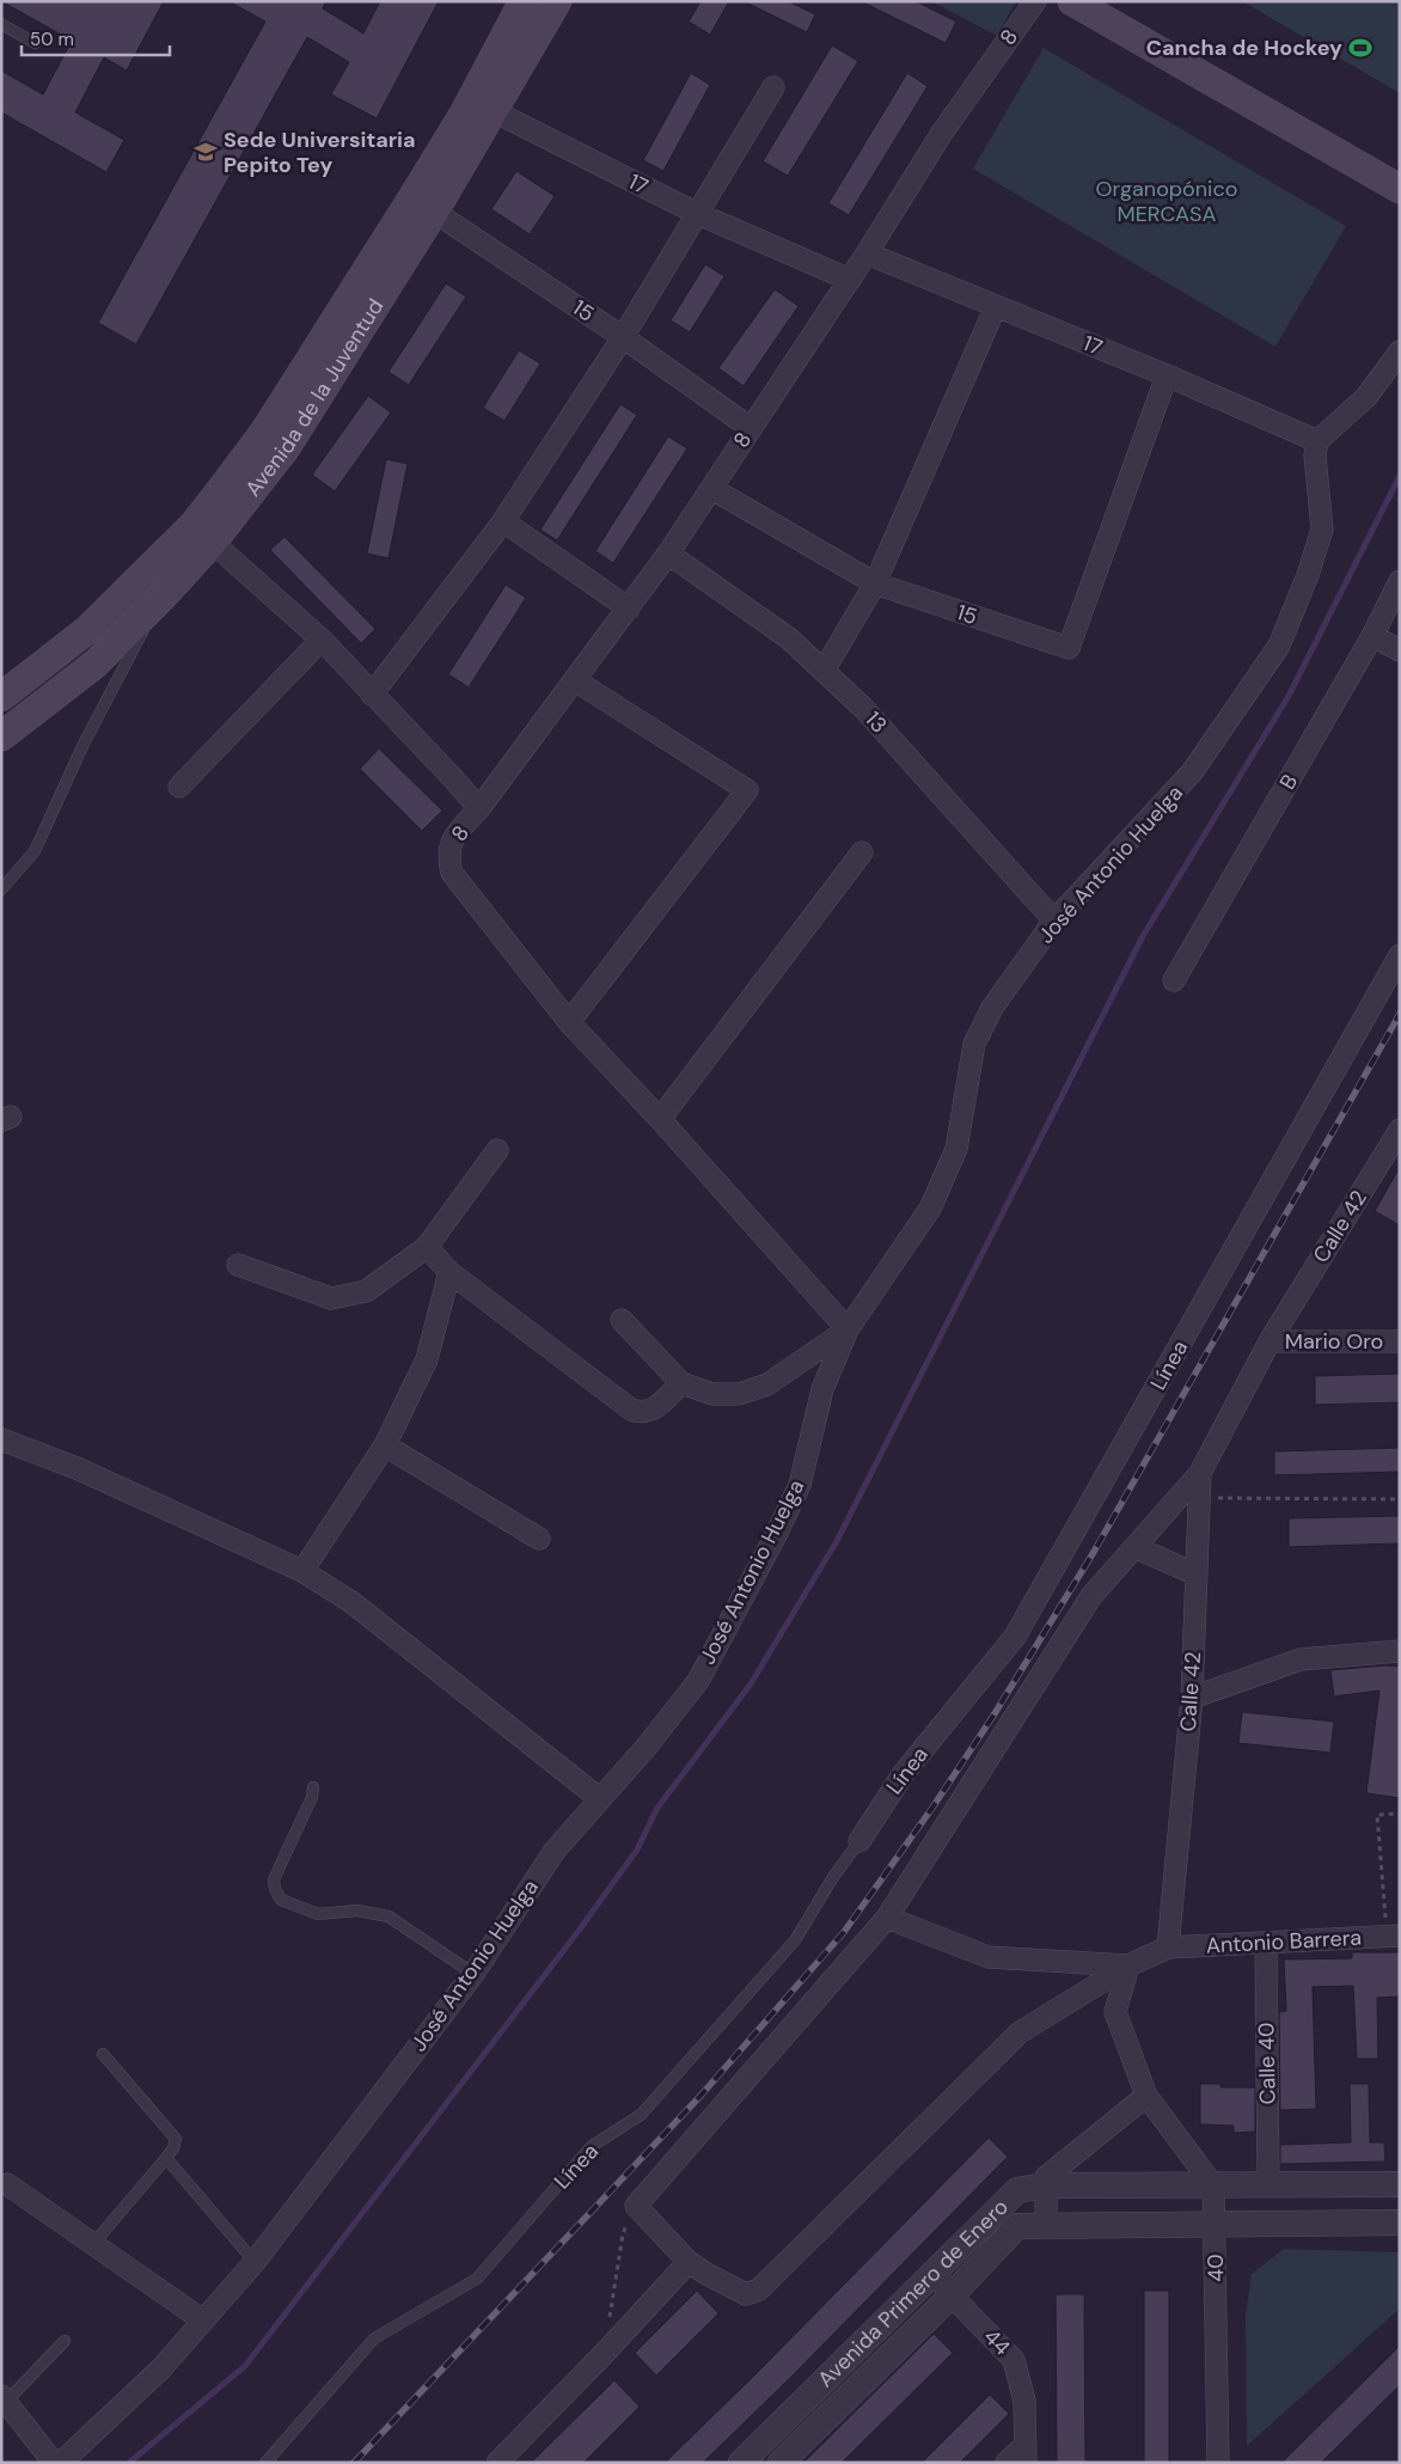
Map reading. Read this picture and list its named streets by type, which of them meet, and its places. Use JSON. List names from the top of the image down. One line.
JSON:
{"streets":{"main road":["Avenida de la Juventud"],"street":["8","17","15","13","B","José Antonio Huelga","Calle 42","Mario Oro","Línea","Antonio Barrera","Calle 40","40","Avenida Primero de Enero","44"]},"crossings":[["8","17"],["8","15"],["8","13"],["17","15"],["17","Avenida de la Juventud"],["17","José Antonio Huelga"],["15","Avenida de la Juventud"],["13","José Antonio Huelga"],["Calle 42","Mario Oro"],["Calle 42","Antonio Barrera"],["Antonio Barrera","Calle 40"],["Calle 40","Avenida Primero de Enero"],["40","Avenida Primero de Enero"],["Avenida Primero de Enero","44"]],"parks":["Organopónico MERCASA"],"places":{"sports":["Cancha de Hockey"],"school or university":["Sede Universitaria Pepito Tey"]},"scale_bar":"50 m"}
